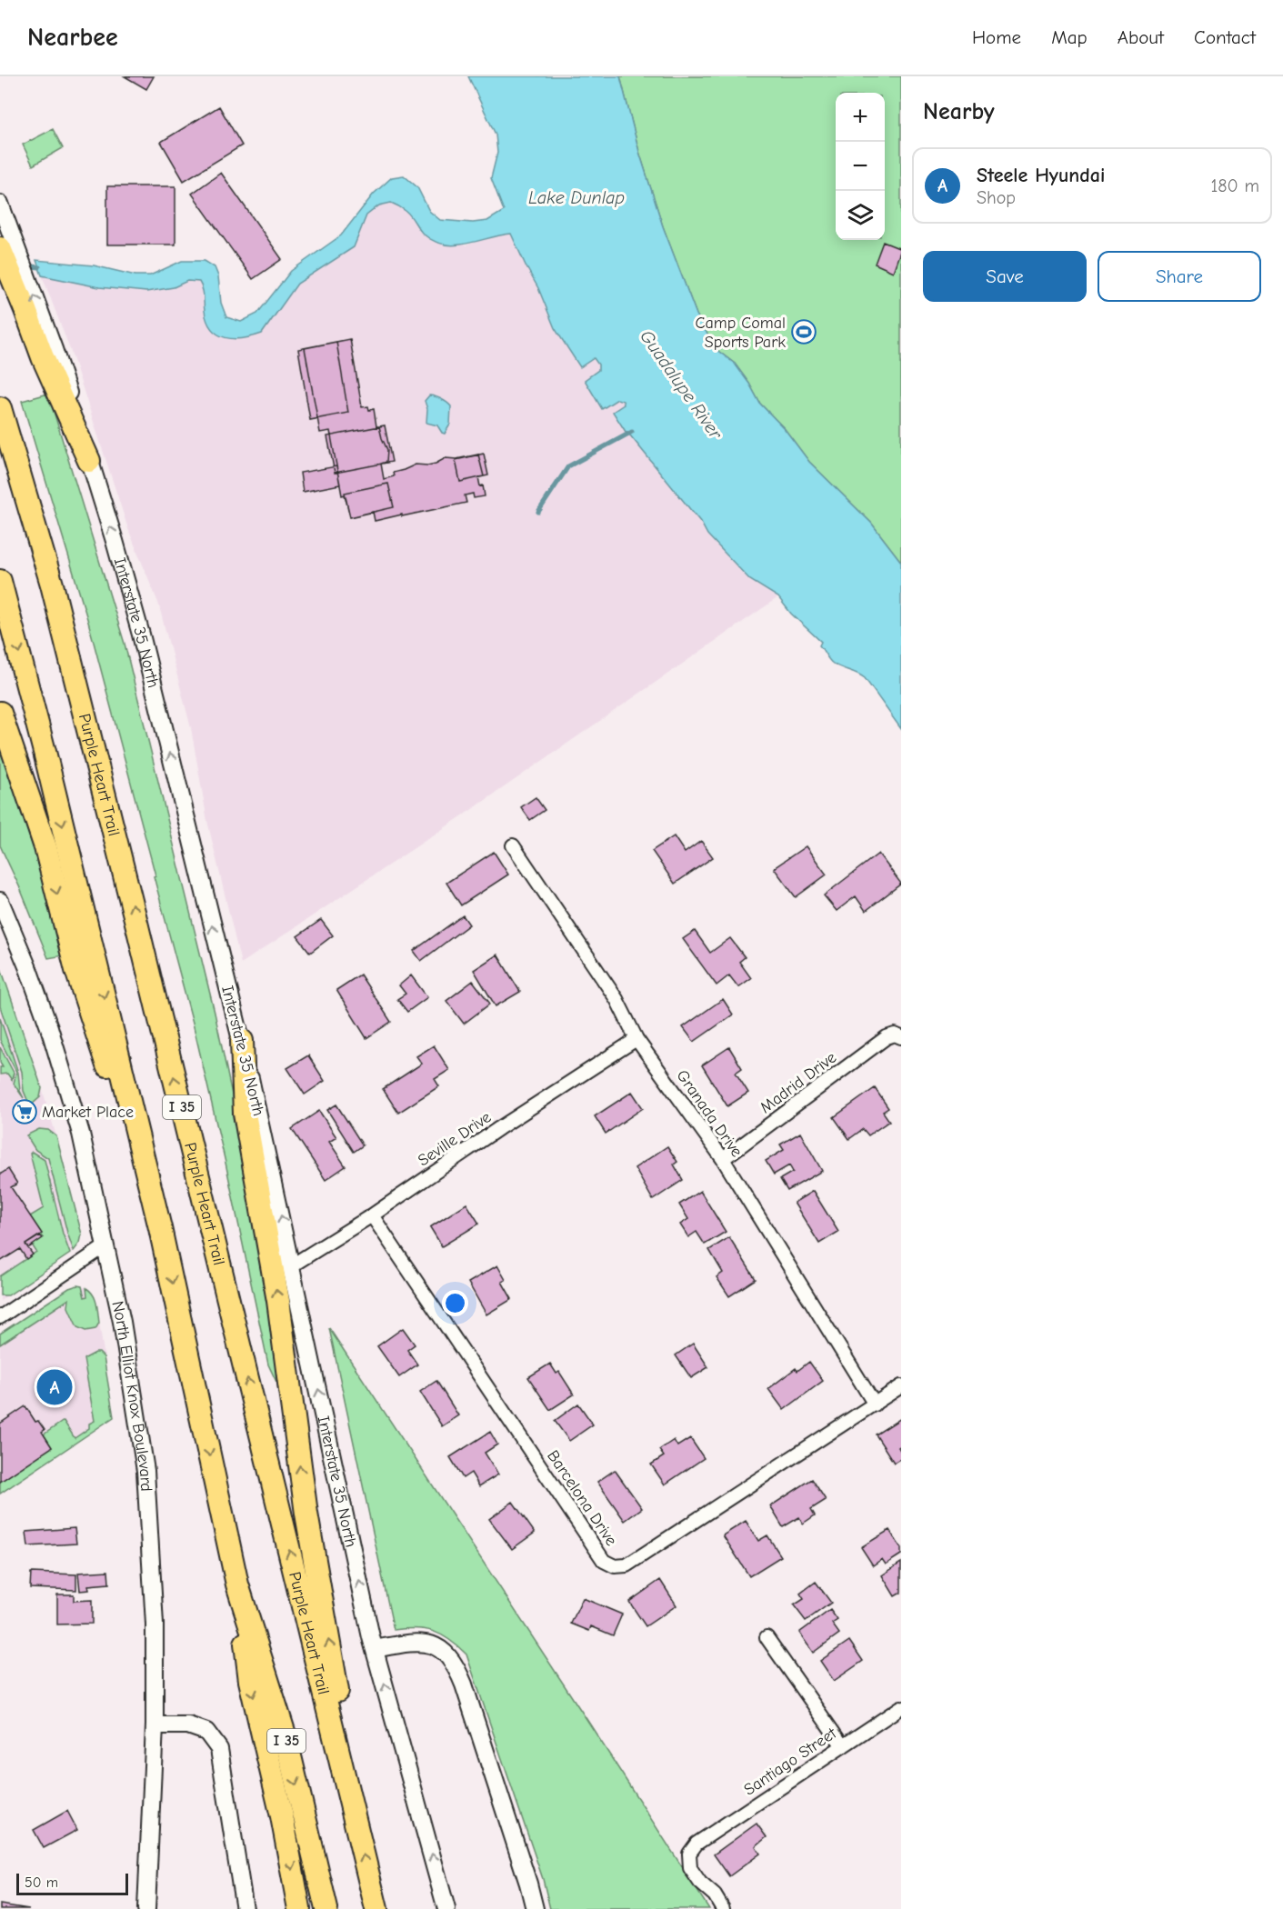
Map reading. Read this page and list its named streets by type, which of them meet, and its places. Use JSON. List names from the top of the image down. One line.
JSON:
{"streets":{"highway":["Purple Heart Trail","I 35"],"main road":["Interstate 35 North","North Elliot Knox Boulevard"],"street":["Madrid Drive","Granada Drive","Seville Drive","Barcelona Drive","Santiago Street"]},"crossings":[["Interstate 35 North","Seville Drive"],["Madrid Drive","Granada Drive"],["Granada Drive","Seville Drive"],["Granada Drive","Barcelona Drive"],["Seville Drive","Barcelona Drive"]],"one_way":["Interstate 35 North"],"water":["Lake Dunlap","Guadalupe River"],"places":{"sports":["Camp Comal Sports Park"],"supermarket":["Market Place"]},"scale_bar":"50 m","page":{"header":"Nearbee","nav":["Home","Map","About","Contact"],"heading":"Nearby","map_buttons":["+","−"],"list":[{"mark":"A","name":"Steele Hyundai","note":"Shop","value":"180 m"}],"buttons":["Save","Share"],"pins":"A","scale":"50 m"}}
